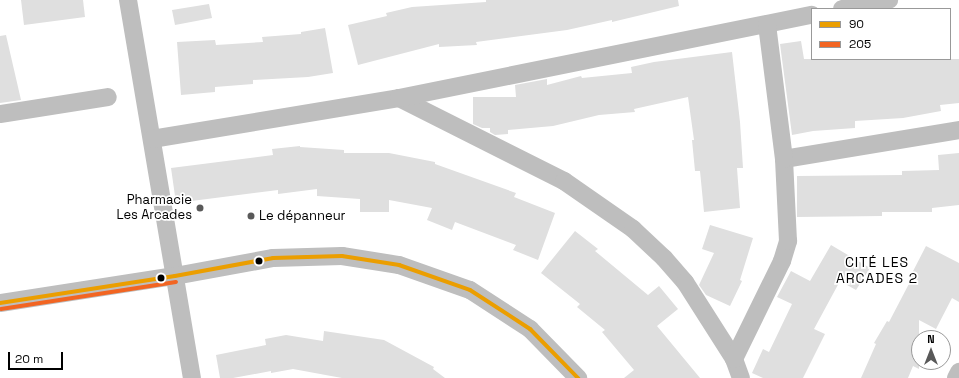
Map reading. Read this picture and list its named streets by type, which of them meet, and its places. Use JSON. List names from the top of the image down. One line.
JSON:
{"districts":["CITÉ LES ARCADES 2"],"places":["Pharmacie Les Arcades","Le dépanneur"],"lines":["transit line 90","transit line 205"],"legend":["90","205"],"scale_bar":"20 m","north":"top"}
